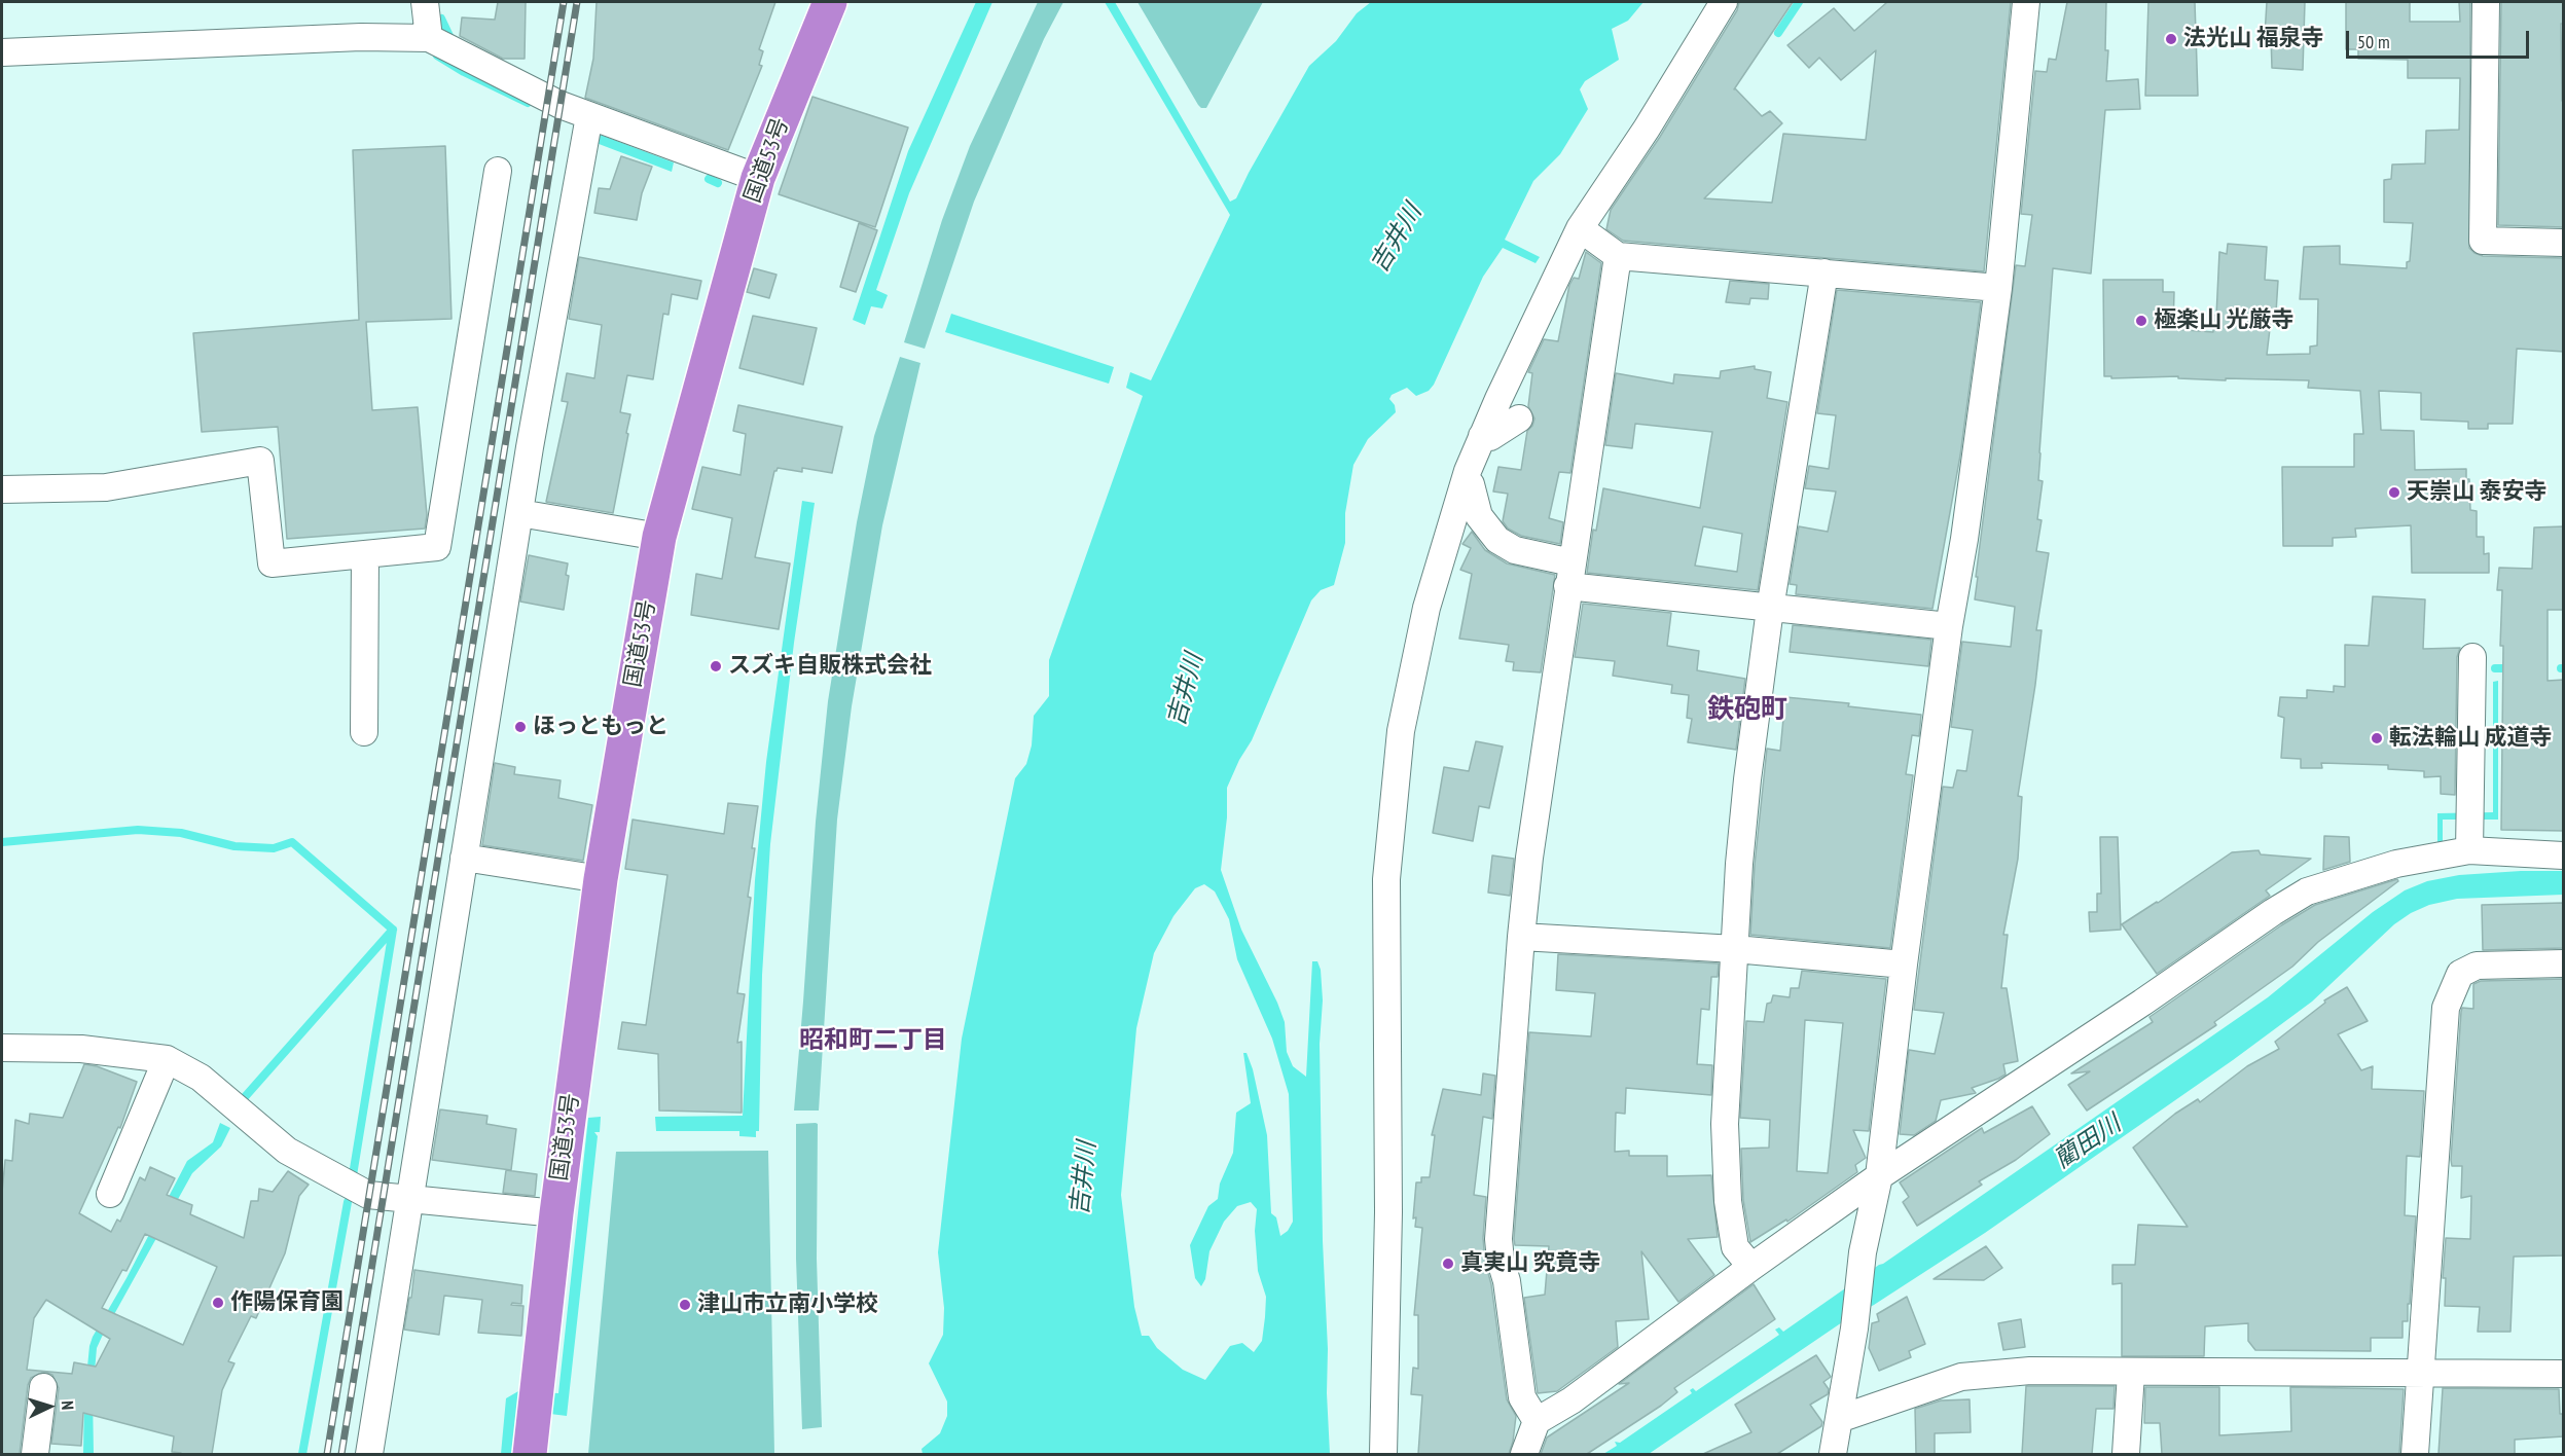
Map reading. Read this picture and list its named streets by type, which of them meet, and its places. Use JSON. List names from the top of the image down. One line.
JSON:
{"streets":{"highway":["国道53号"]},"districts":["鉄砲町","昭和町二丁目"],"water":["吉井川","藺田川"],"places":["法光山 福泉寺","極楽山 光厳寺","天崇山 泰安寺","スズキ自販株式会社","ほっともっと","転法輪山 成道寺","真実山 究竟寺","作陽保育園","津山市立南小学校"],"scale_bar":"50 m","north":"right"}
